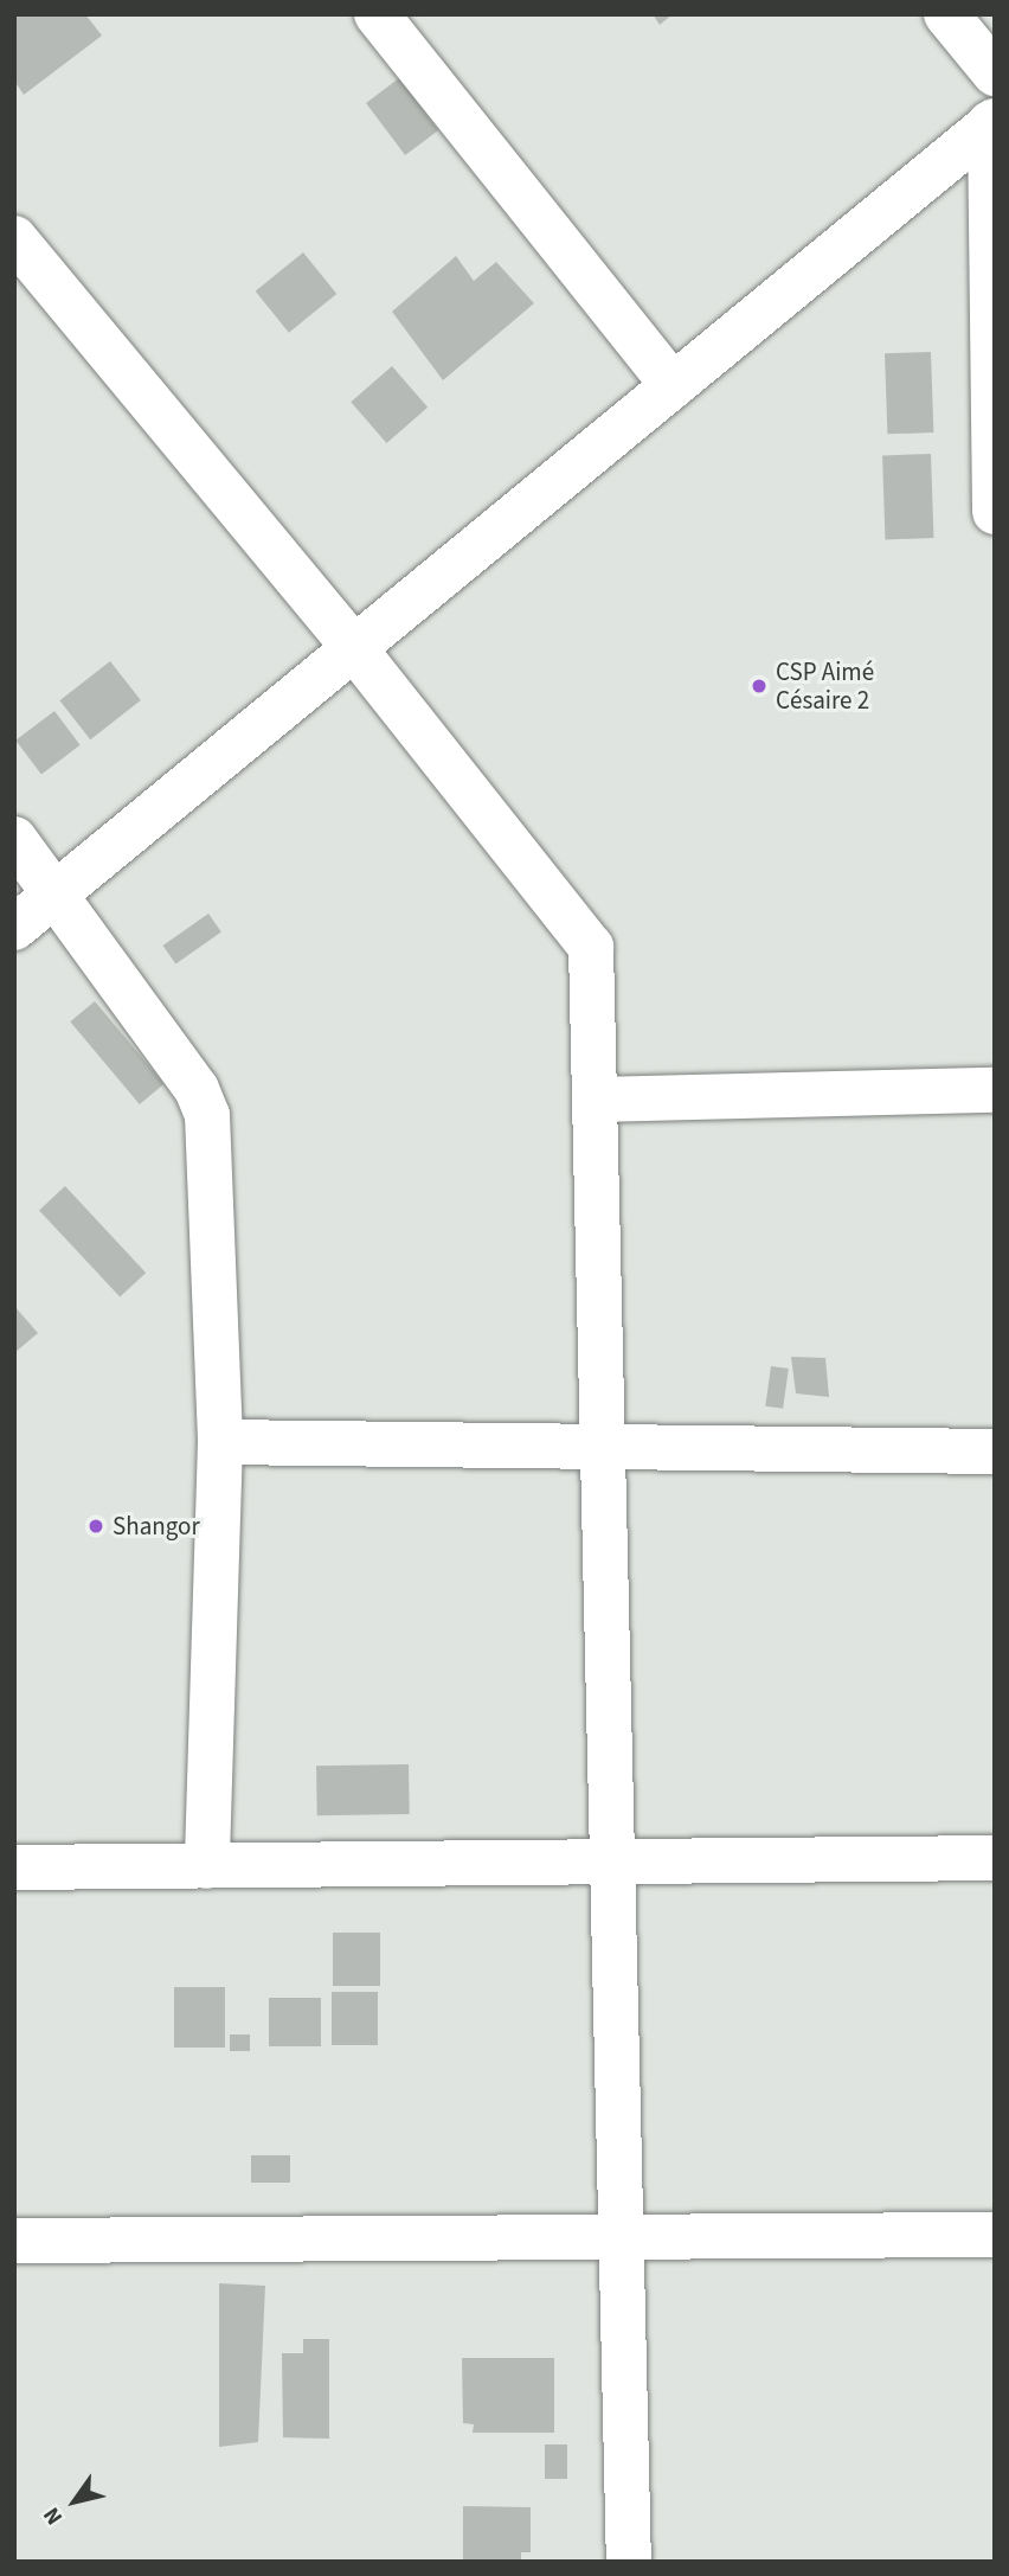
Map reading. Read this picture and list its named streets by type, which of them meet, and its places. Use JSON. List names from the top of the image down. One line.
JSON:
{"places":["CSP Aimé Césaire 2","Shangor"],"north":"bottom left"}
